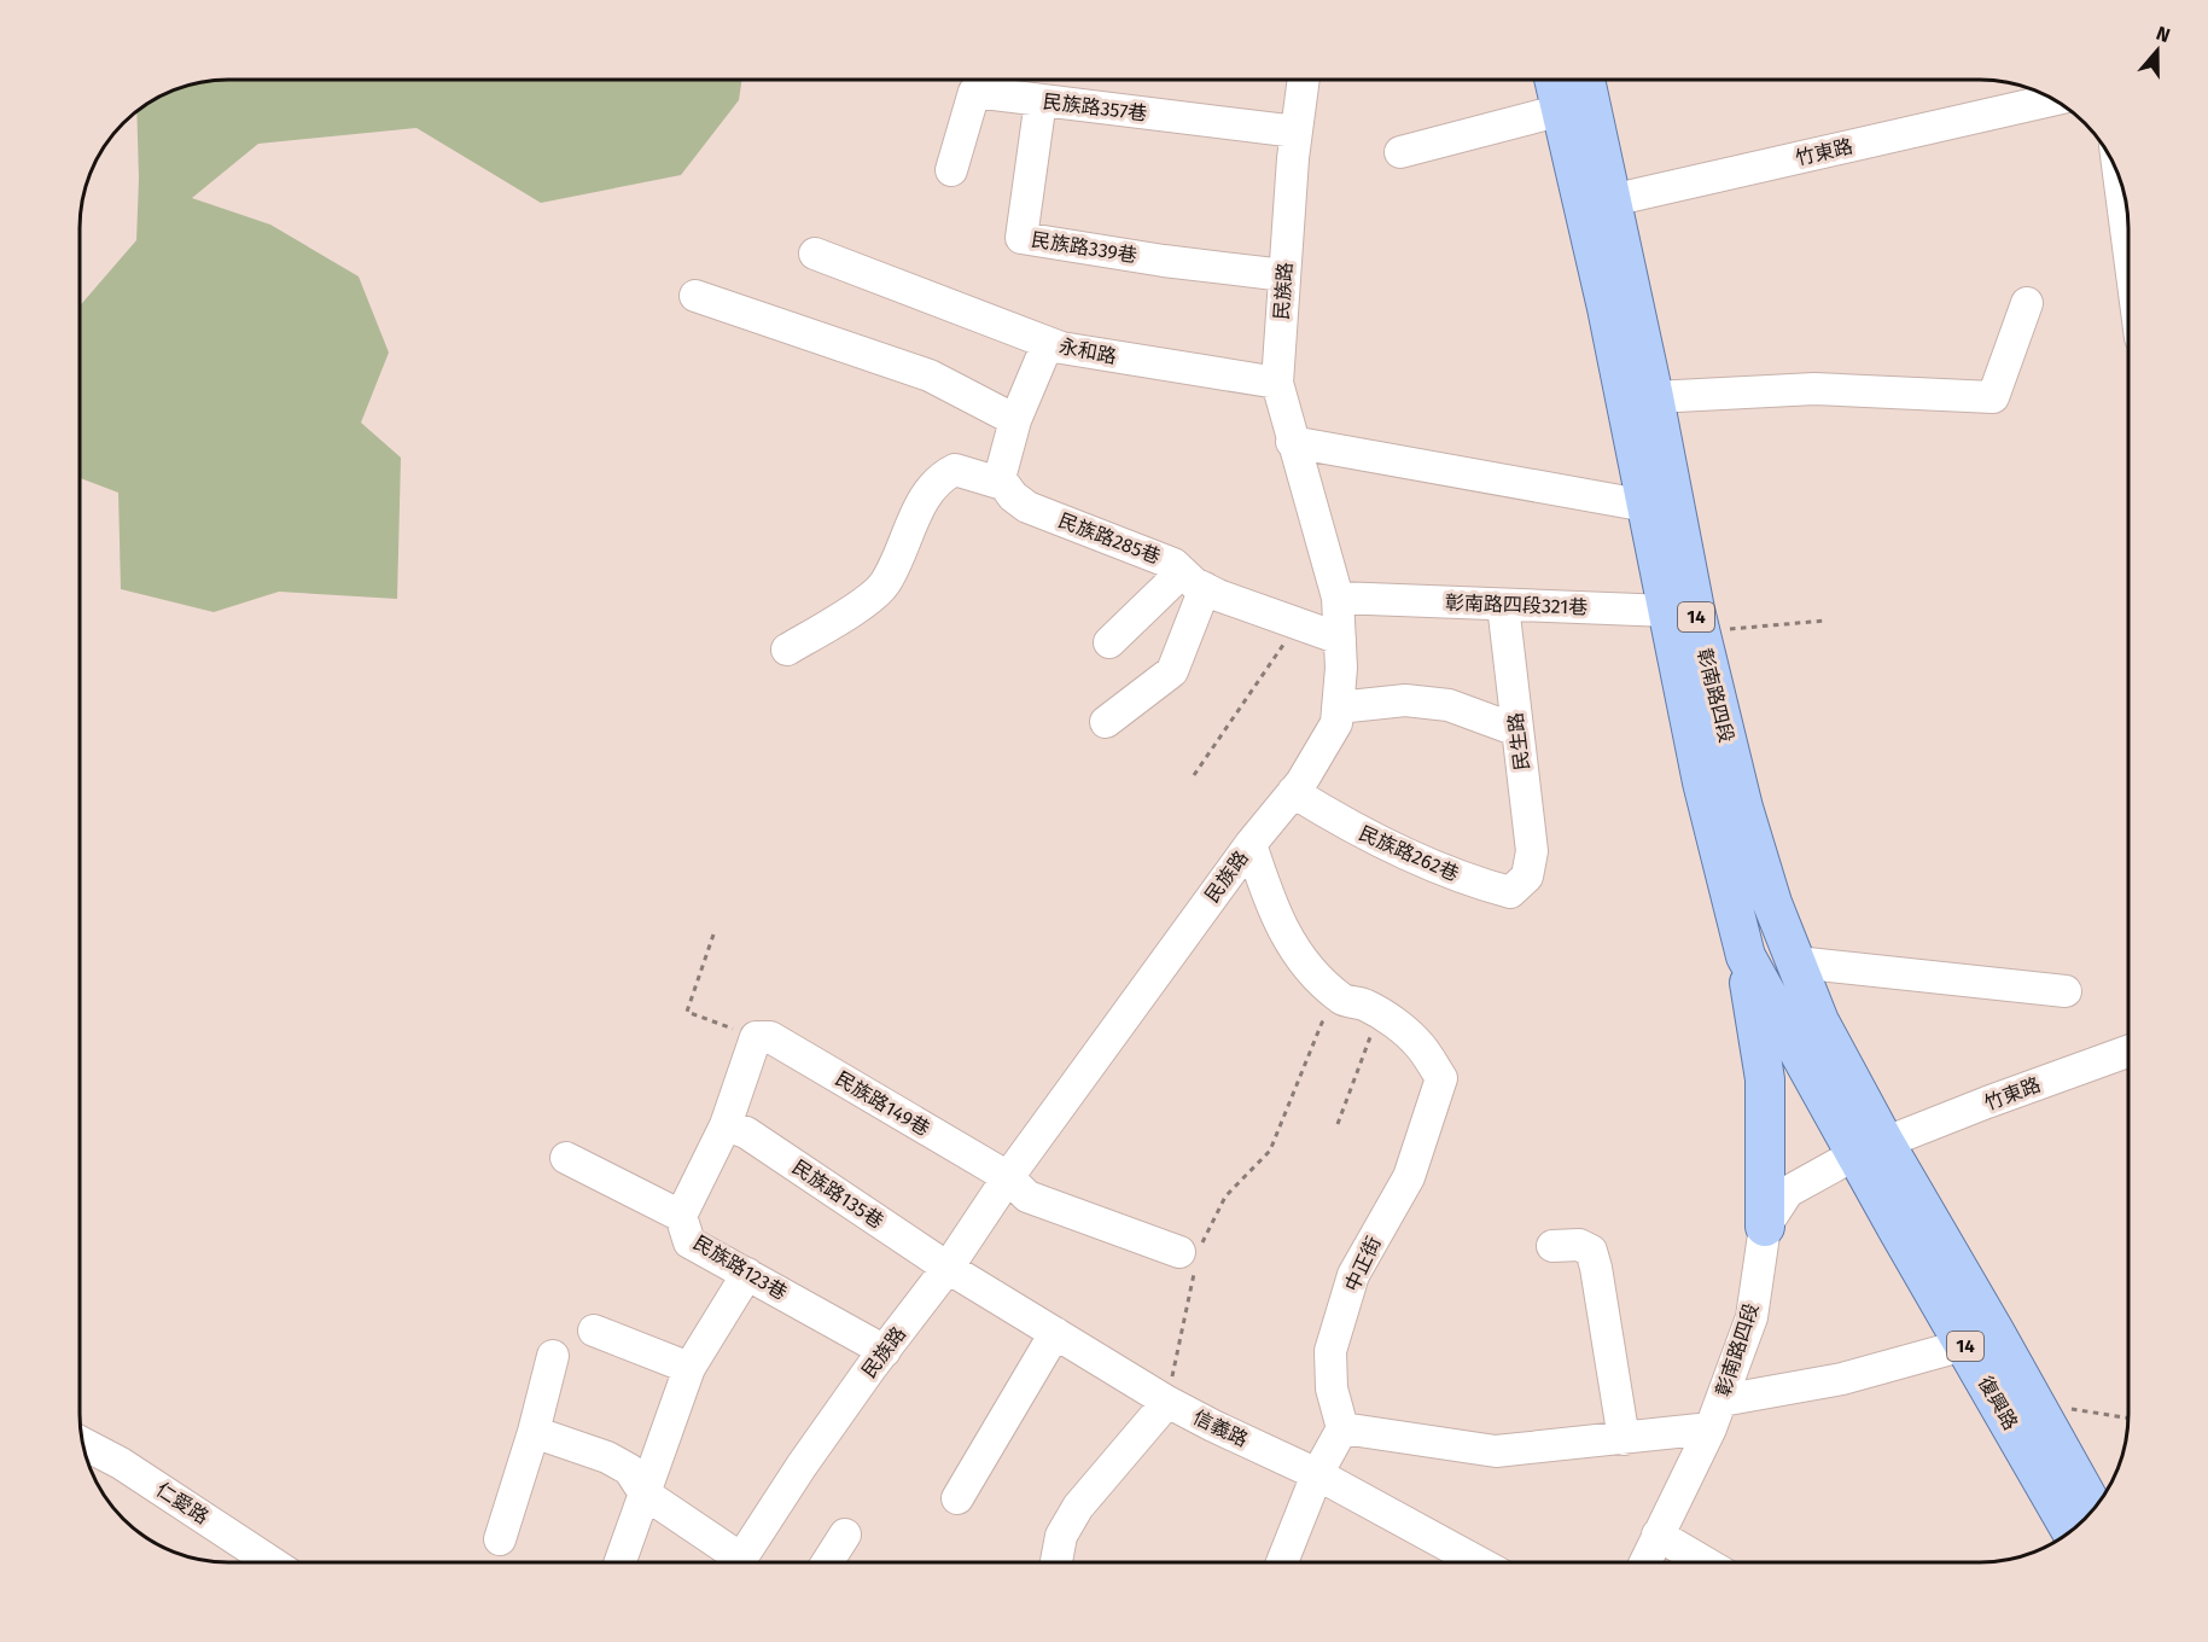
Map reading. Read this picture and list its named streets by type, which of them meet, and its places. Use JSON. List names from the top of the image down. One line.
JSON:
{"streets":{"main road":["14","彰南路四段","復興路"],"street":["民族路357巷","竹東路","民族路339巷","民族路","永和路","民族路285巷","彰南路四段321巷","民生路","民族路262巷","民族路149巷","民族路135巷","中正街","民族路123巷","信義路","仁愛路"]},"crossings":[["民族路357巷","民族路339巷"],["民族路357巷","民族路"],["竹東路","彰南路四段"],["竹東路","復興路"],["民族路339巷","民族路"],["民族路","永和路"],["民族路","民族路285巷"],["民族路","彰南路四段321巷"],["民族路","民族路262巷"],["民族路","民族路149巷"],["民族路","民族路135巷"],["民族路","民族路123巷"],["民族路","信義路"],["永和路","民族路285巷"],["彰南路四段321巷","彰南路四段"],["彰南路四段321巷","民生路"],["彰南路四段","復興路"],["民生路","民族路262巷"],["民族路135巷","信義路"]],"north":"top"}
